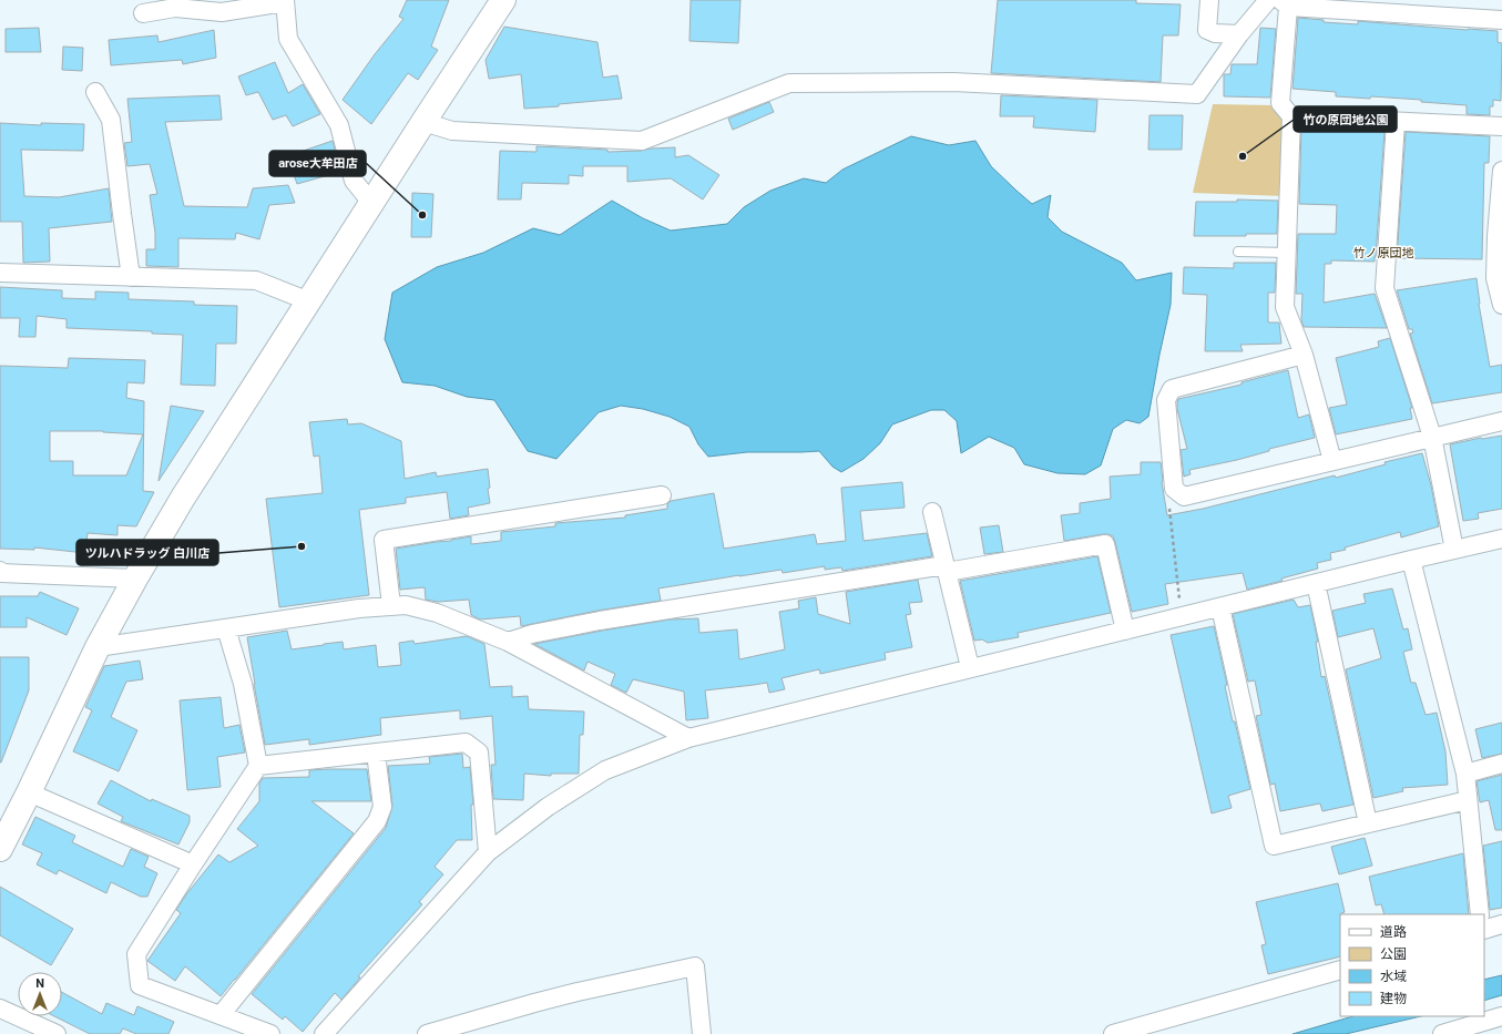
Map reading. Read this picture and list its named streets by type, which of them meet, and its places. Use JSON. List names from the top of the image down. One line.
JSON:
{"districts":["竹ノ原団地"],"places":["竹の原団地公園","arose大牟田店","ツルハドラッグ 白川店"],"legend":["道路","公園","水域","建物"],"north":"top"}
